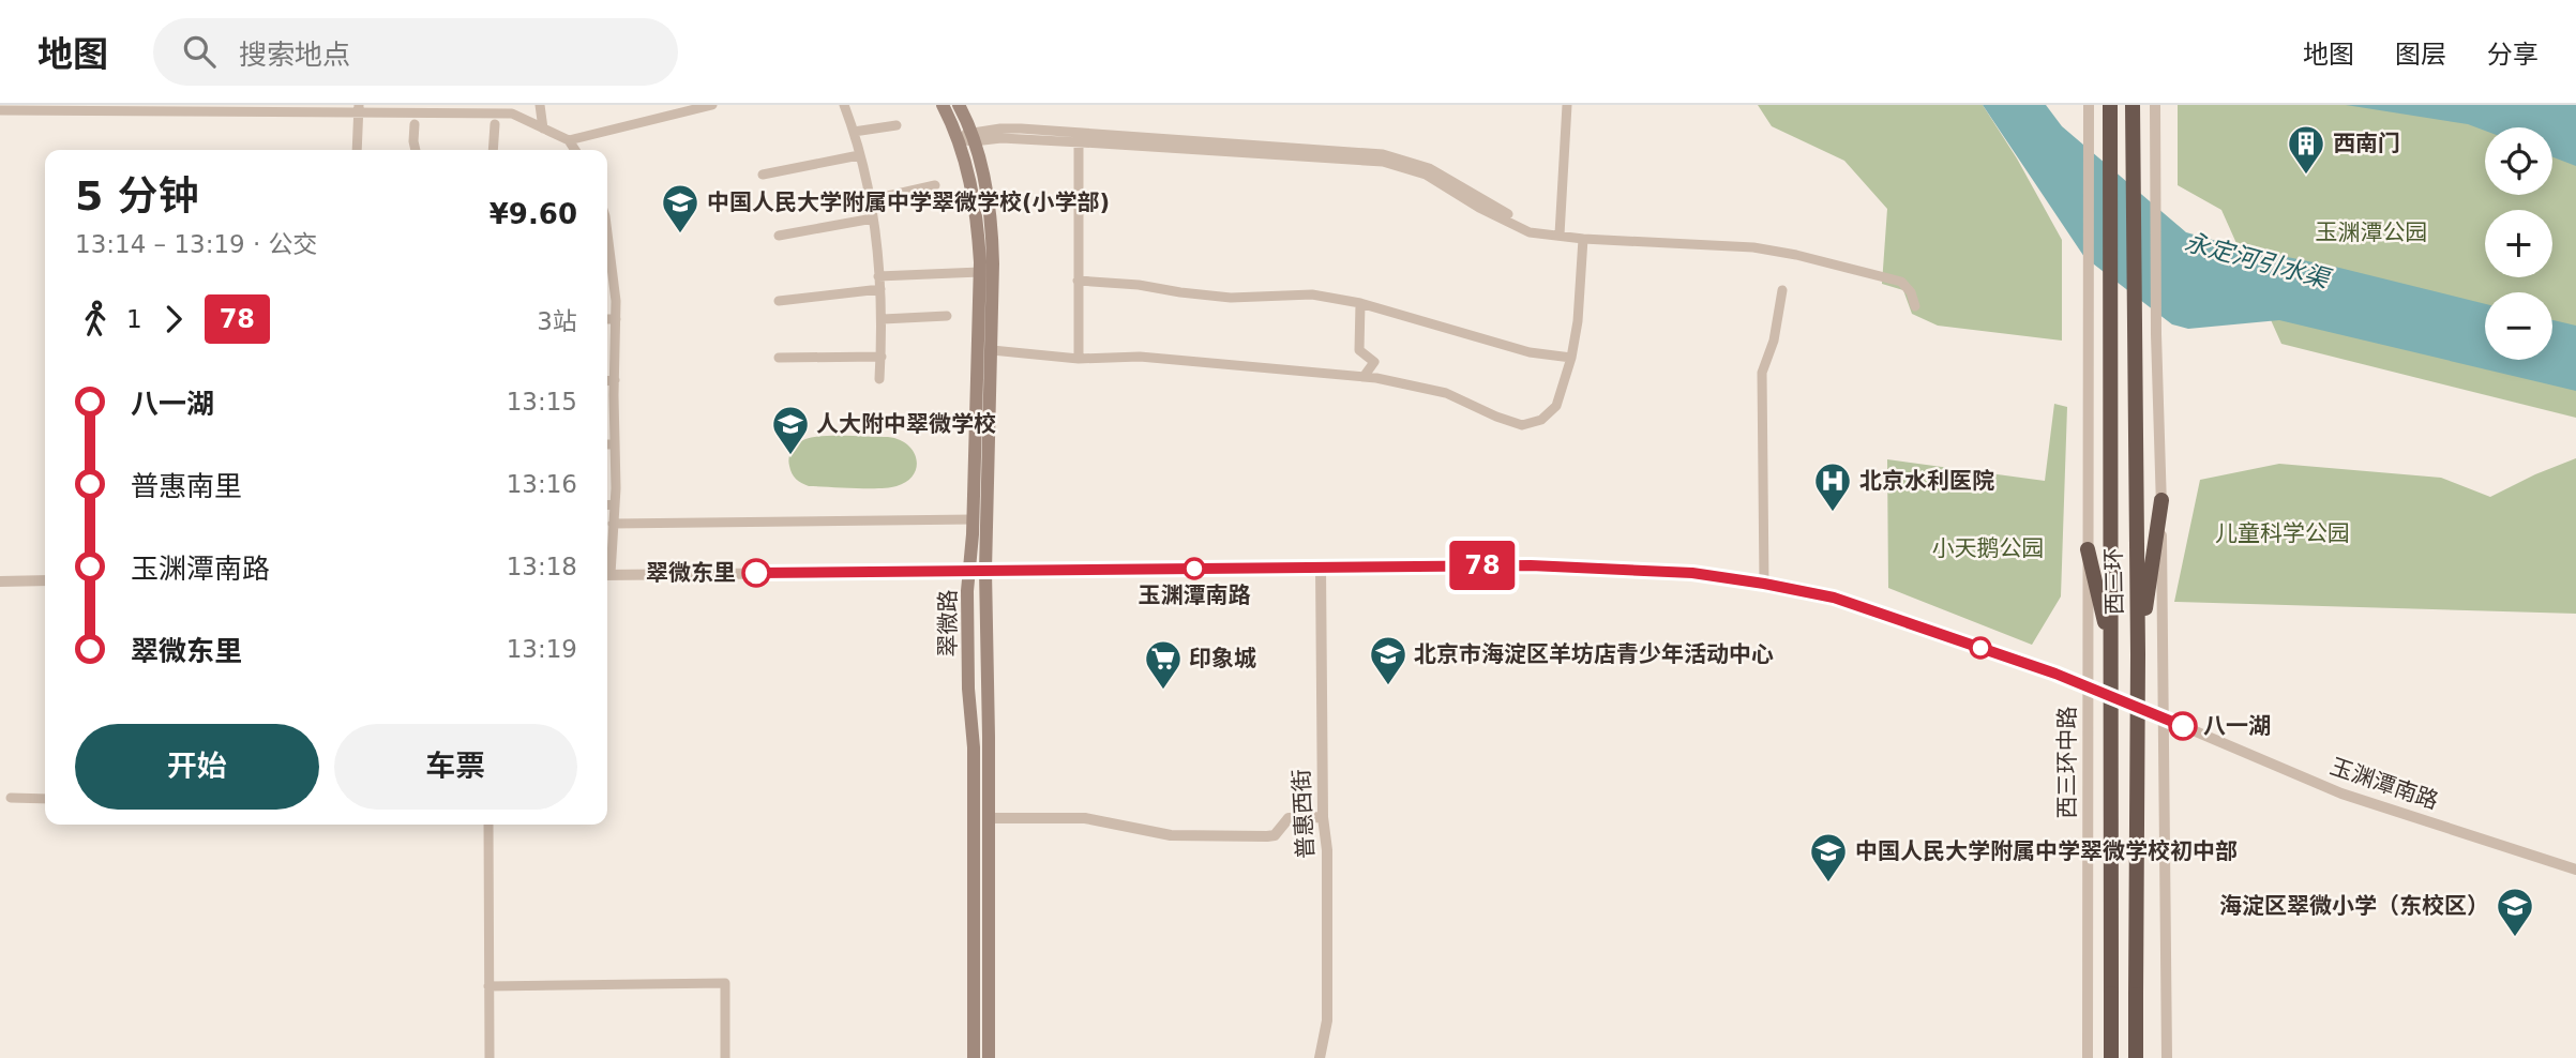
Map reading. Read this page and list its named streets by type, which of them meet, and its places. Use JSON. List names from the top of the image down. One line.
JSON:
{"streets":{"highway":["西三环"],"main road":["翠微路"],"street":["西三环中路","玉渊潭南路","普惠西街"]},"water":["永定河引水渠"],"parks":["玉渊潭公园","儿童科学公园","小天鹅公园"],"places":{"building":["西南门"],"school or university":["中国人民大学附属中学翠微学校(小学部)","人大附中翠微学校","北京市海淀区羊坊店青少年活动中心","中国人民大学附属中学翠微学校初中部","海淀区翠微小学（东校区）"],"hospital":["北京水利医院"],"other":["玉渊潭南路","翠微东里","八一湖"],"supermarket":["印象城"]},"lines":["bus line 78"],"page":{"header":"地图","search":"搜索地点","nav":["地图","图层","分享"],"on_map":"78","map_buttons":["+","−"],"heading":["5 分钟","13:14 – 13:19 · 公交","¥9.60"],"legs":["1","78","3站"],"list":[{"name":"八一湖","value":"13:15"},{"name":"普惠南里","value":"13:16"},{"name":"玉渊潭南路","value":"13:18"},{"name":"翠微东里","value":"13:19"}],"buttons":["开始","车票"]}}
